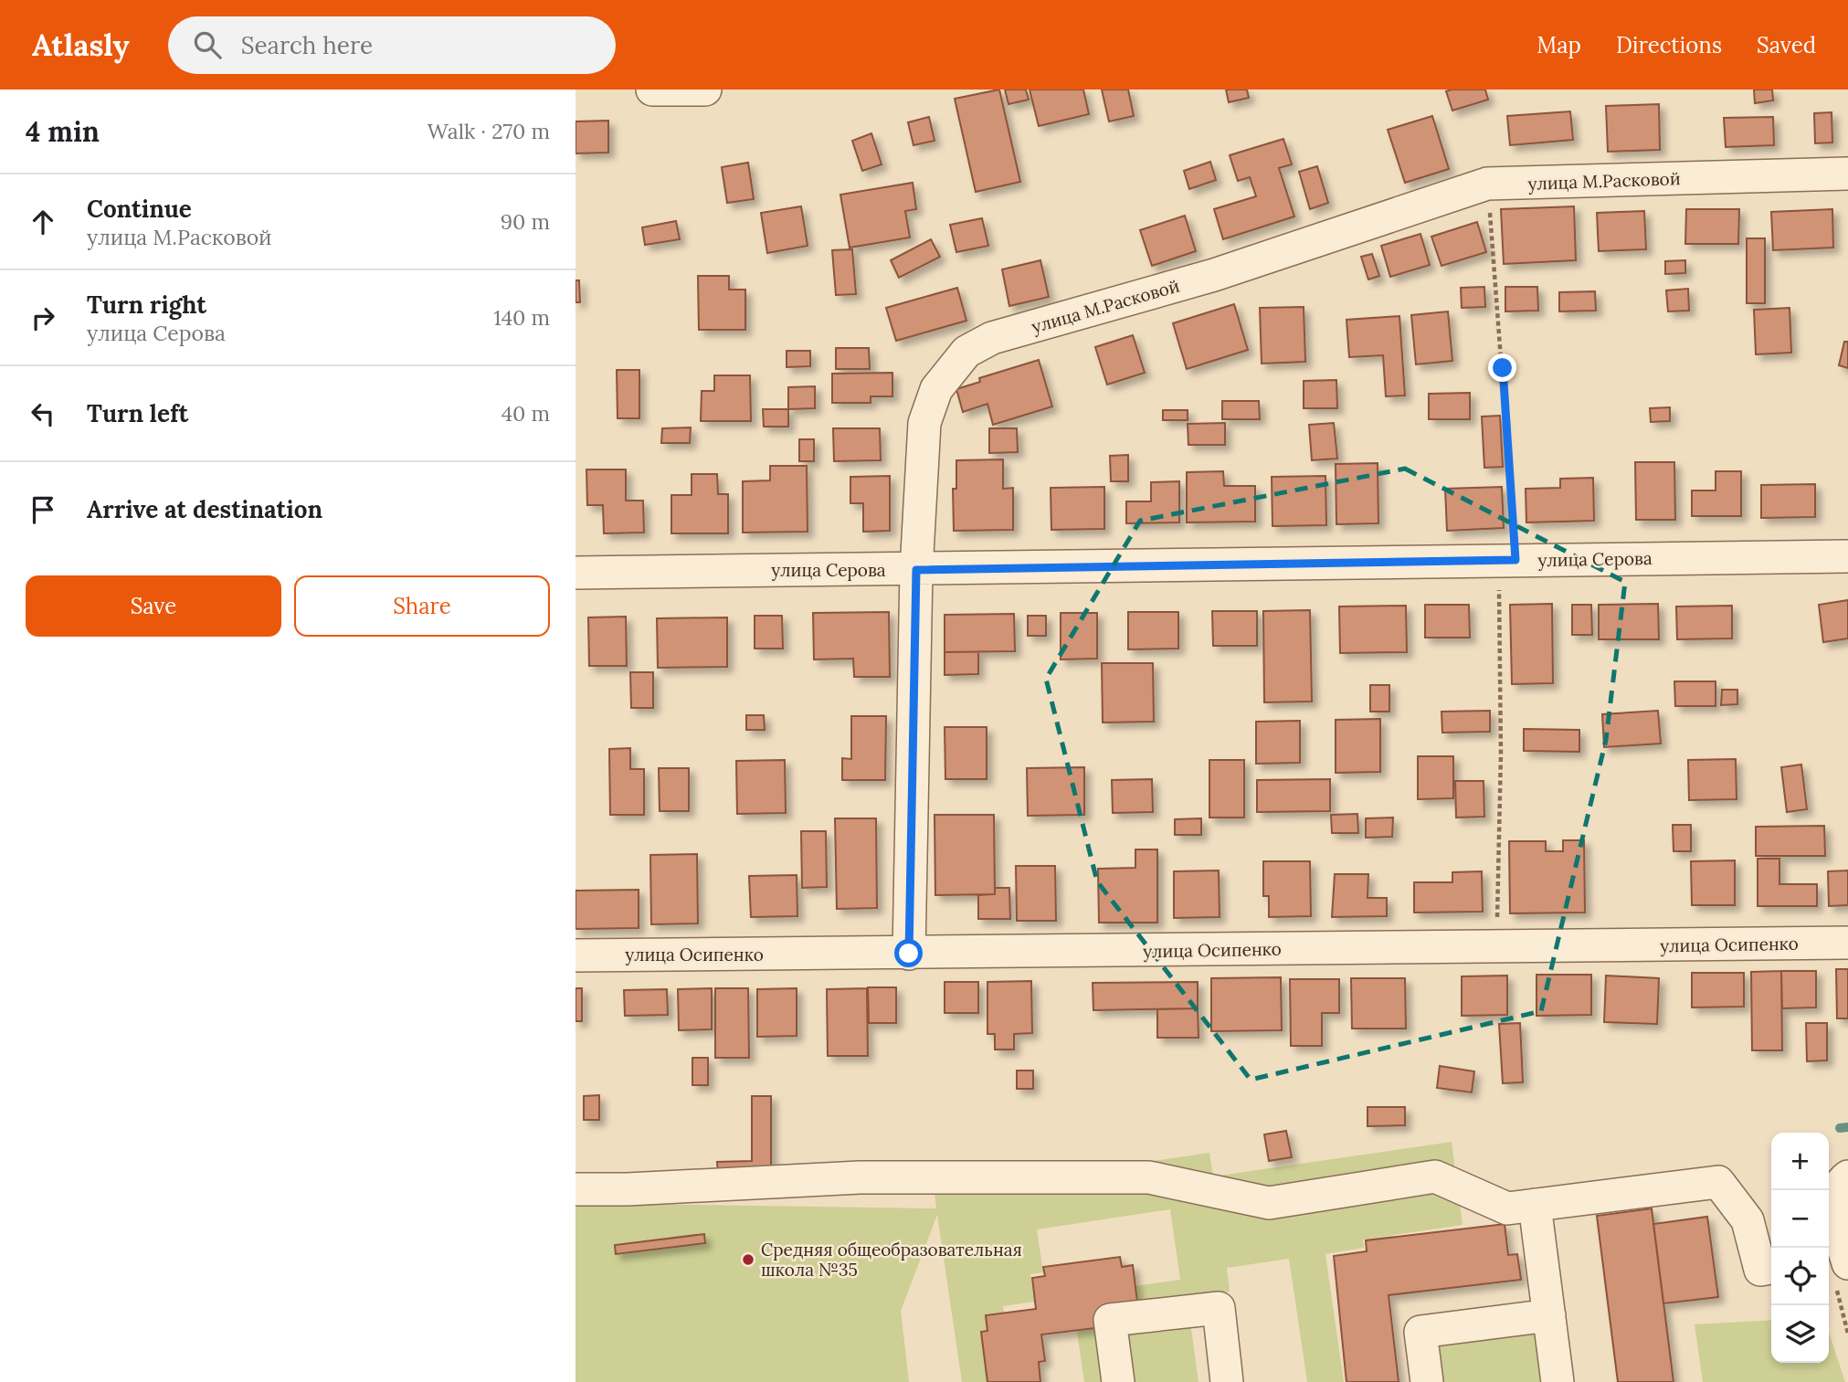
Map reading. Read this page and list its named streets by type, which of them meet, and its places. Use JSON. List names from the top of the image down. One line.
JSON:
{"streets":{"street":["улица М.Расковой","улица Серова","улица Осипенко"]},"crossings":[["улица М.Расковой","улица Серова"],["улица М.Расковой","улица Осипенко"]],"places":["Средняя общеобразовательная школа №35"],"page":{"header":"Atlasly","search":"Search here","nav":["Map","Directions","Saved"],"heading":["4 min","Walk · 270 m"],"list":[["Continue","улица М.Расковой","90 m"],["Turn right","улица Серова","140 m"],["Turn left","40 m"],"Arrive at destination"],"buttons":["Save","Share"],"map_buttons":["+","−"]}}
